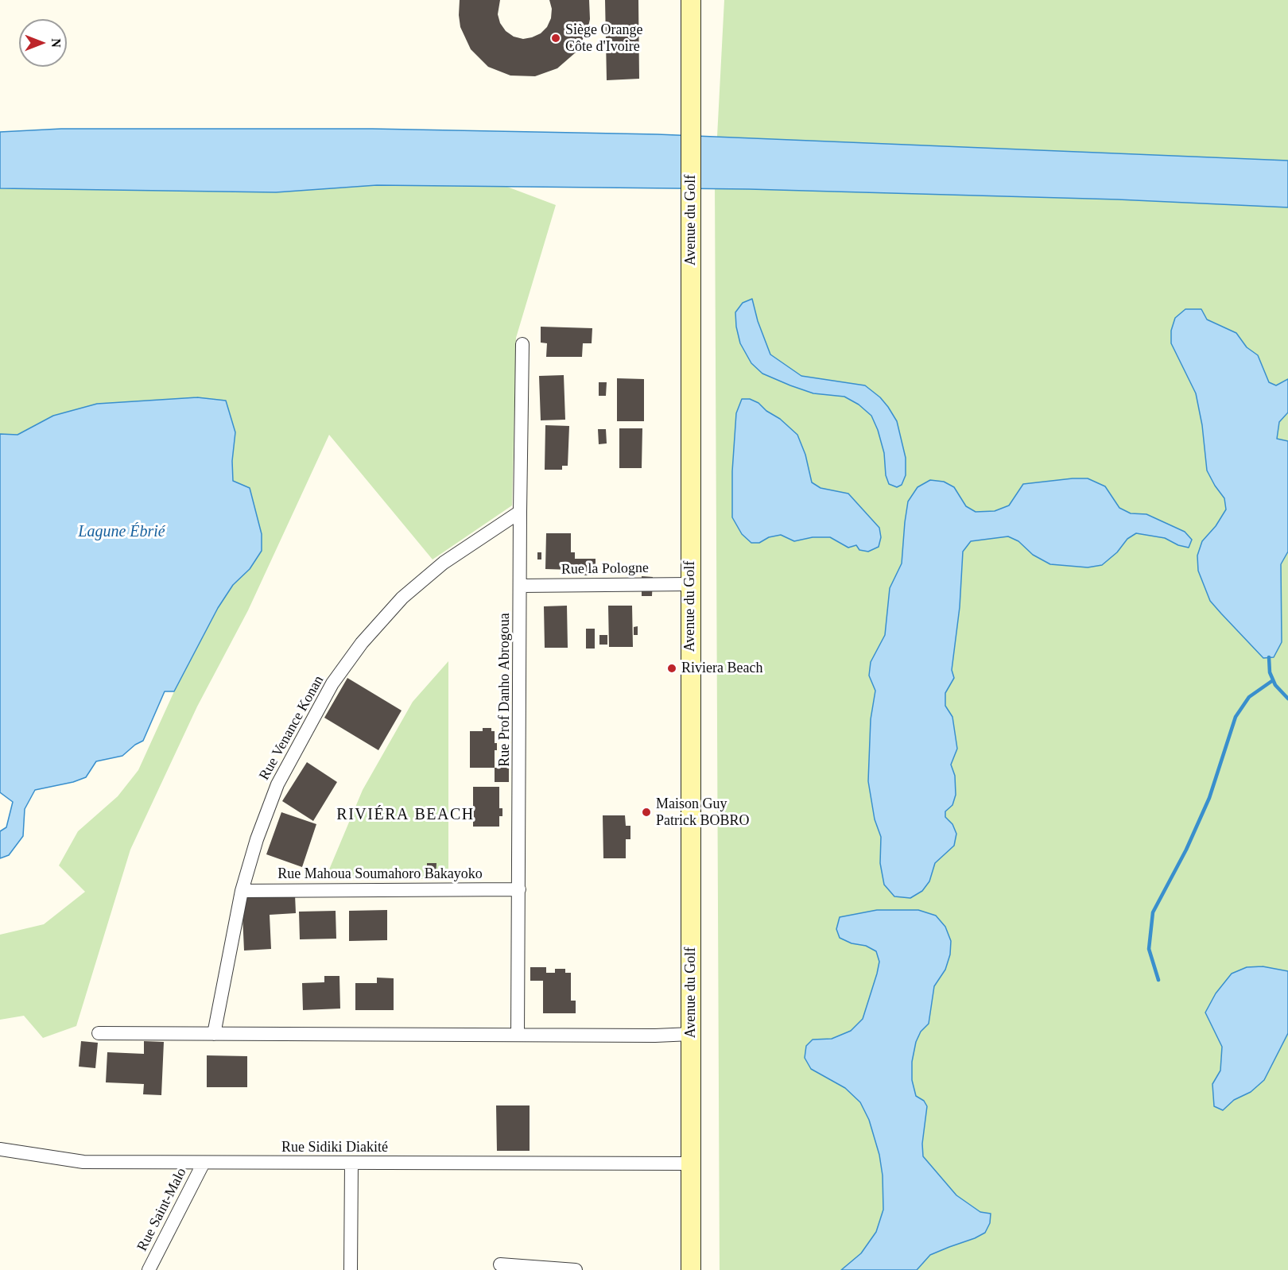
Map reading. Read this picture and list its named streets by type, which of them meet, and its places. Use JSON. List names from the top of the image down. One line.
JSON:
{"streets":{"main road":["Avenue du Golf"],"street":["Rue la Pologne","Rue Prof Danho Abrogoua","Rue Venance Konan","Rue Mahoua Soumahoro Bakayoko","Rue Sidiki Diakité","Rue Saint-Malo"]},"crossings":[["Avenue du Golf","Rue la Pologne"],["Avenue du Golf","Rue Sidiki Diakité"],["Rue la Pologne","Rue Prof Danho Abrogoua"],["Rue Prof Danho Abrogoua","Rue Venance Konan"],["Rue Prof Danho Abrogoua","Rue Mahoua Soumahoro Bakayoko"],["Rue Venance Konan","Rue Mahoua Soumahoro Bakayoko"],["Rue Sidiki Diakité","Rue Saint-Malo"]],"districts":["RIVIÉRA BEACH"],"water":["Lagune Ébrié"],"places":["Siège Orange Côte d'Ivoire","Riviera Beach","Maison Guy Patrick BOBRO"],"north":"right"}
